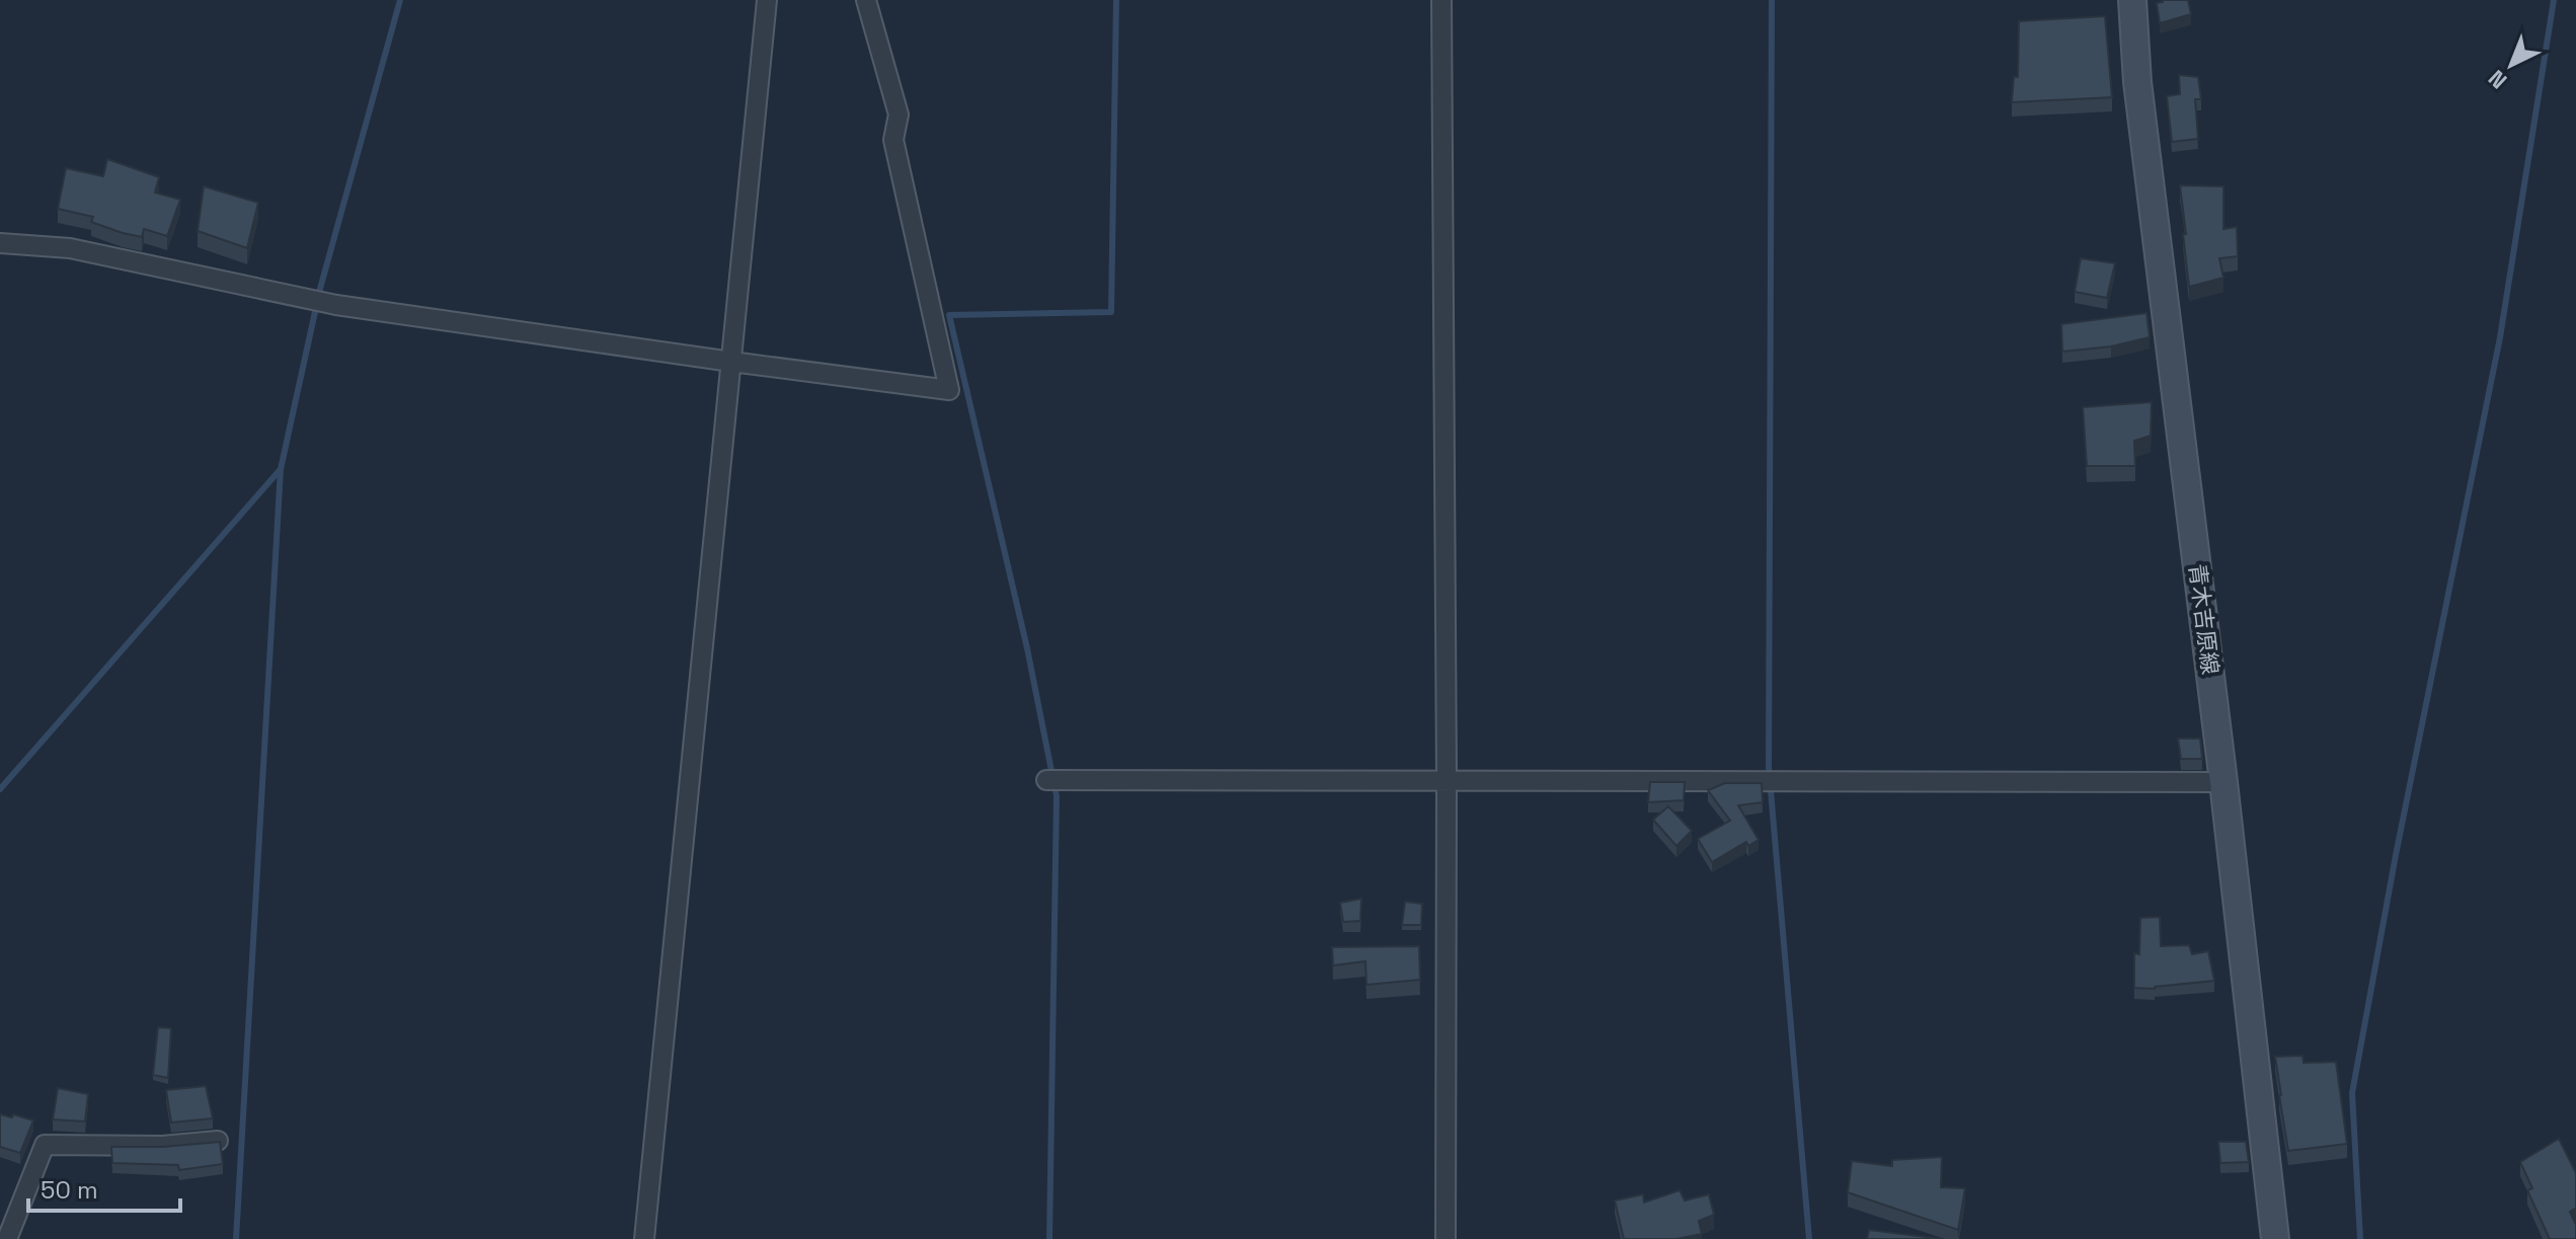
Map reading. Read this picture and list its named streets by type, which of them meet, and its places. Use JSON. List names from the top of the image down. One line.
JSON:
{"streets":{"main road":["青木吉原線"]},"scale_bar":"50 m","north":"bottom left"}
